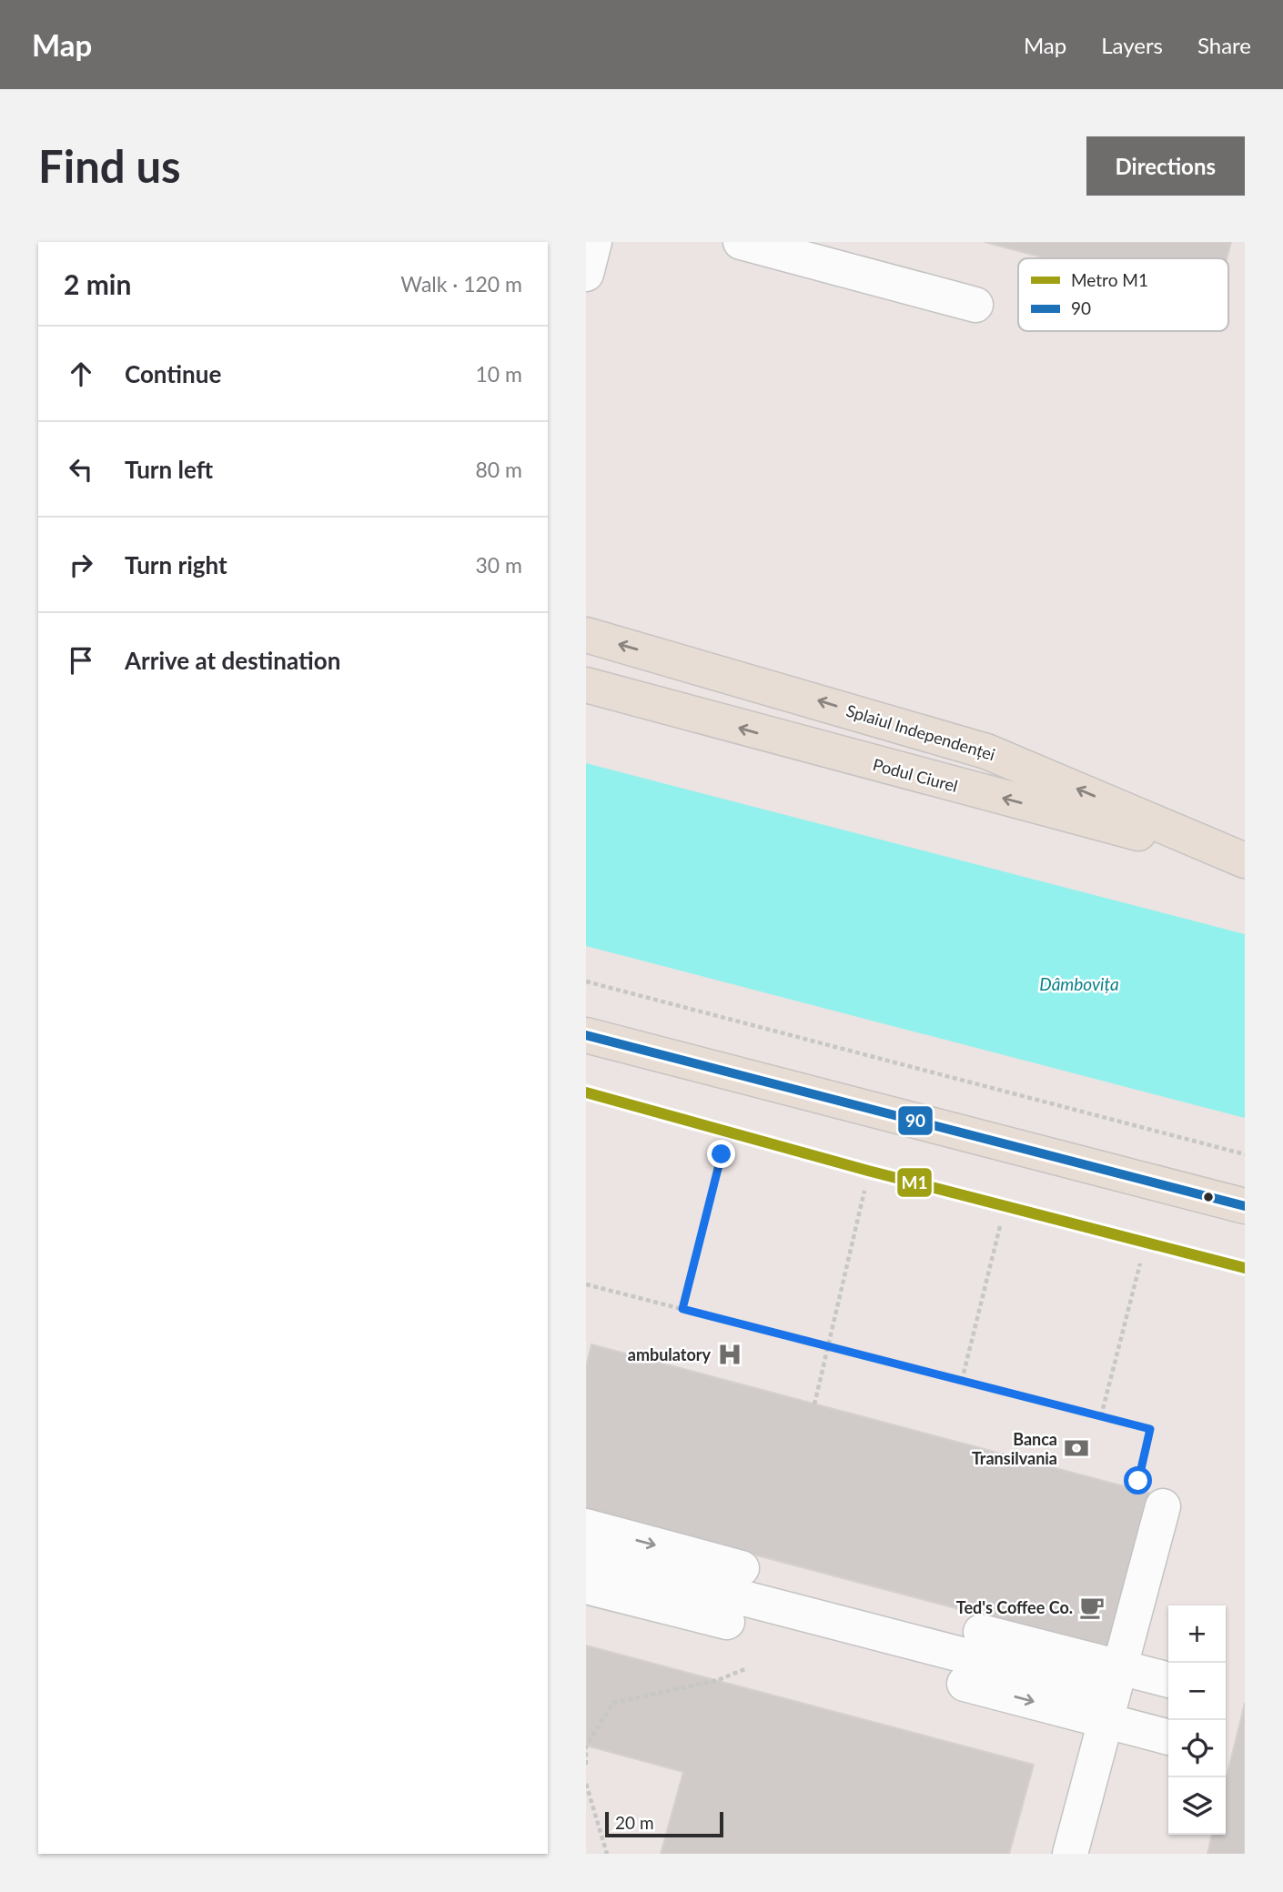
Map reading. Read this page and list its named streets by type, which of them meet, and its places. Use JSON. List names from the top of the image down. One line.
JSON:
{"streets":{"main road":["Splaiul Independenței","Podul Ciurel"]},"crossings":[["Splaiul Independenței","Podul Ciurel"]],"one_way":["Splaiul Independenței","Podul Ciurel"],"water":["Dâmbovița"],"places":{"hospital":["ambulatory"],"bank":["Banca Transilvania"],"cafe":["Ted's Coffee Co."]},"lines":["transit line 90","metro line M1"],"legend":["Metro M1","90"],"scale_bar":"20 m","page":{"header":"Map","nav":["Map","Layers","Share"],"buttons":"Directions","title":"Find us","heading":["2 min","Walk · 120 m"],"list":[["Continue","10 m"],["Turn left","80 m"],["Turn right","30 m"],"Arrive at destination"],"map_buttons":["+","−"],"scale":"20 m"}}
